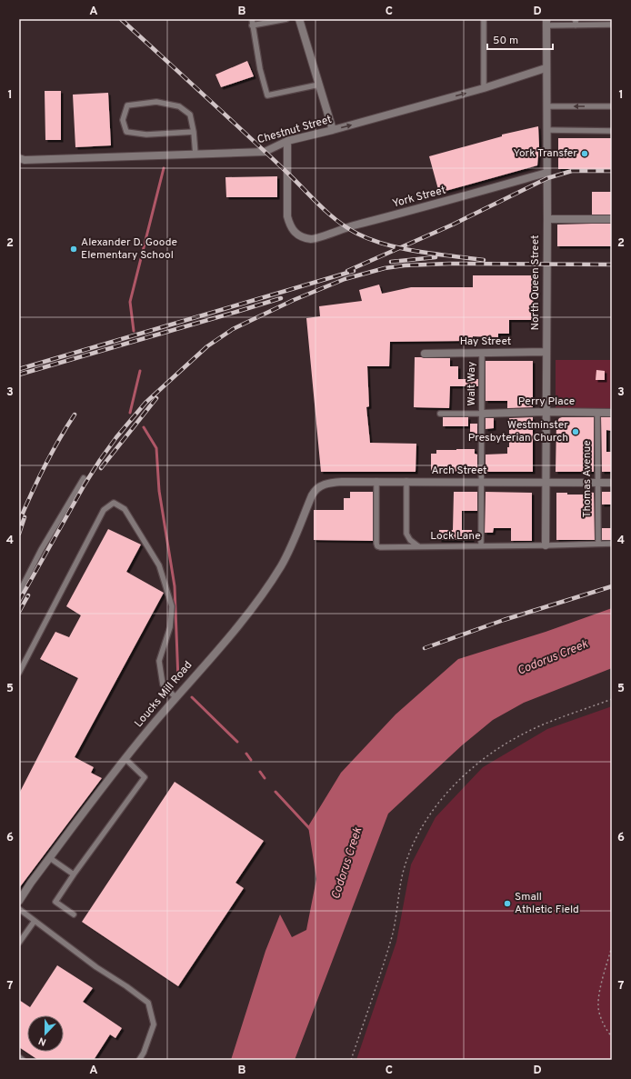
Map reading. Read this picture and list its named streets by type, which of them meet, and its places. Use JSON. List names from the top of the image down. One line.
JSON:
{"streets":{"street":["Chestnut Street","York Street","North Queen Street","Hay Street","Perry Place","Arch Street","Loucks Mill Road"],"lane":["Walt Way","Thomas Avenue","Lock Lane"]},"crossings":[["Chestnut Street","York Street"],["Chestnut Street","North Queen Street"],["York Street","North Queen Street"],["North Queen Street","Hay Street"],["North Queen Street","Perry Place"],["North Queen Street","Arch Street"],["North Queen Street","Lock Lane"],["Hay Street","Walt Way"],["Walt Way","Perry Place"],["Walt Way","Arch Street"],["Walt Way","Lock Lane"],["Perry Place","Thomas Avenue"],["Arch Street","Thomas Avenue"],["Arch Street","Lock Lane"],["Arch Street","Loucks Mill Road"],["Thomas Avenue","Lock Lane"]],"water":["Codorus Creek"],"places":["York Transfer","Alexander D. Goode Elementary School","Westminster Presbyterian Church","Small Athletic Field"],"scale_bar":"50 m","north":"bottom","grid":{"columns":["A","B","C","D"],"rows":["1","2","3","4","5","6","7"]}}
